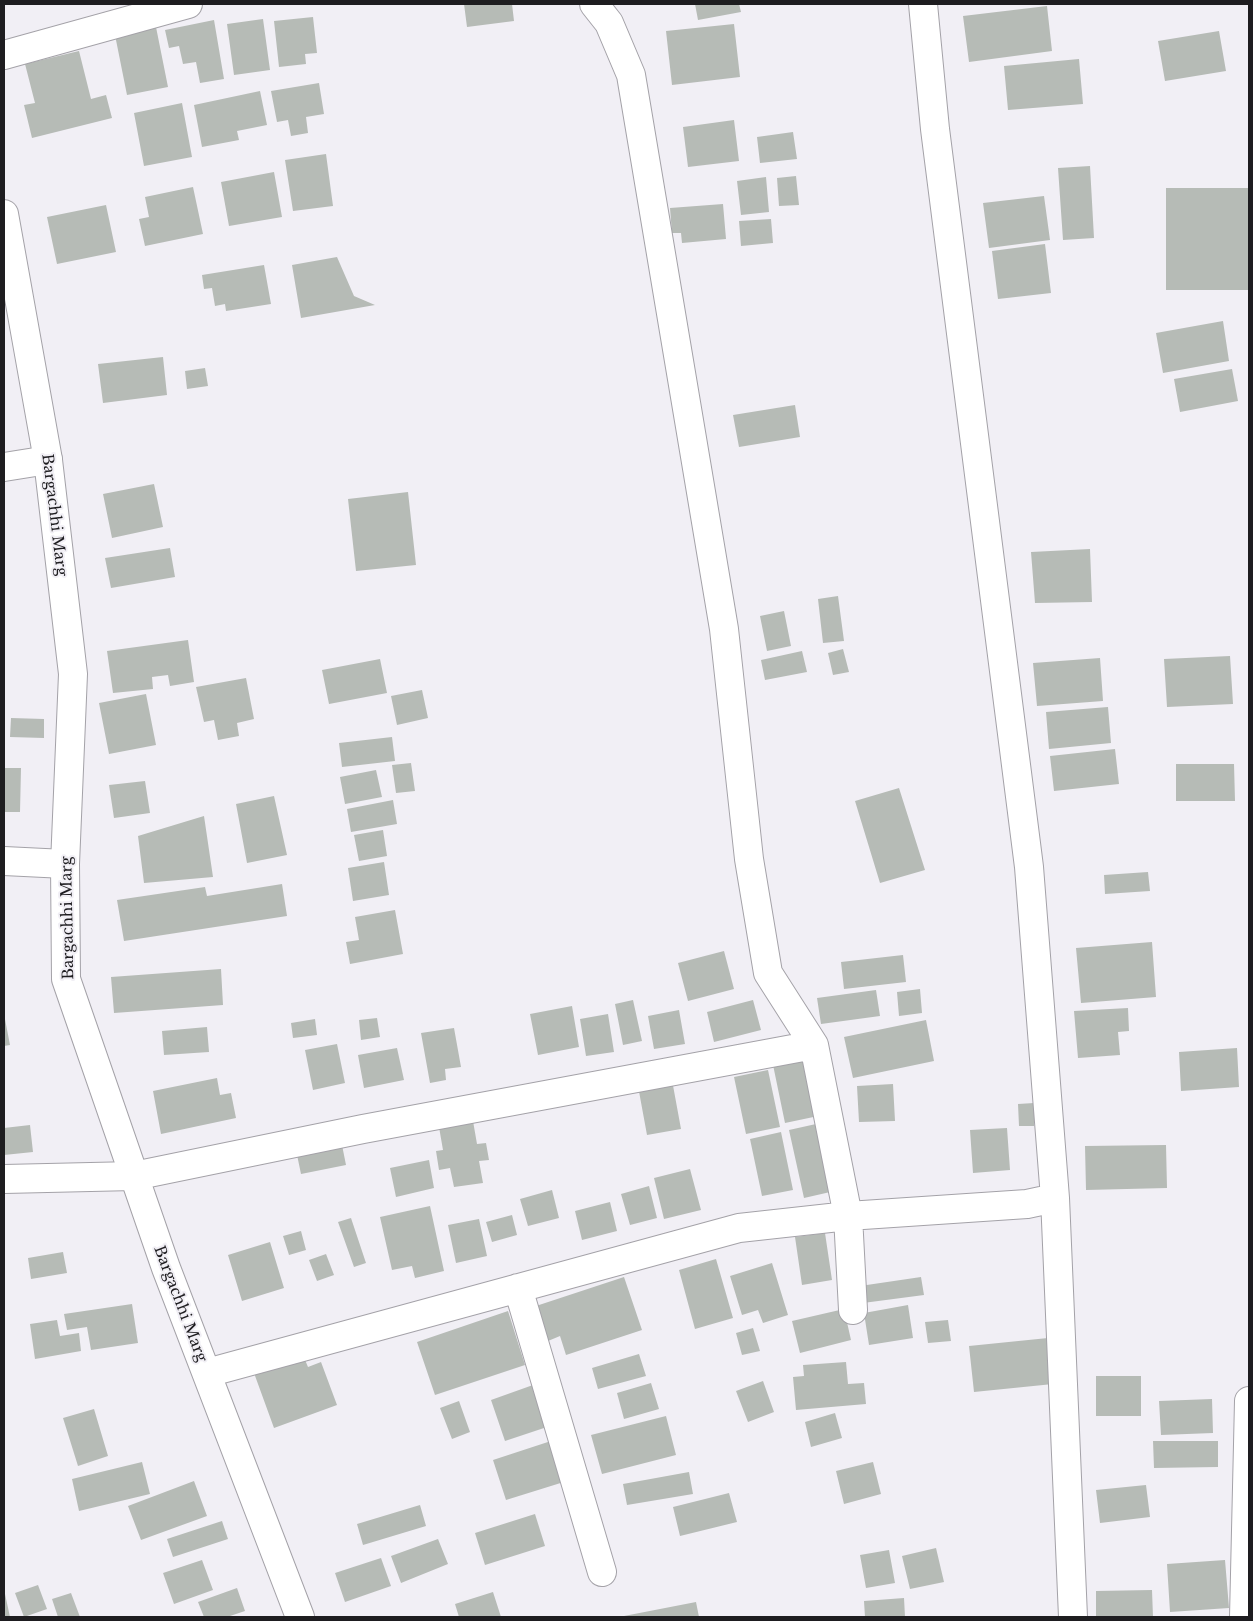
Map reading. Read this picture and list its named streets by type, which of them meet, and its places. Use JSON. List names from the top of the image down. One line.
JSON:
{"streets":{"street":["Bargachhi Marg"]}}
